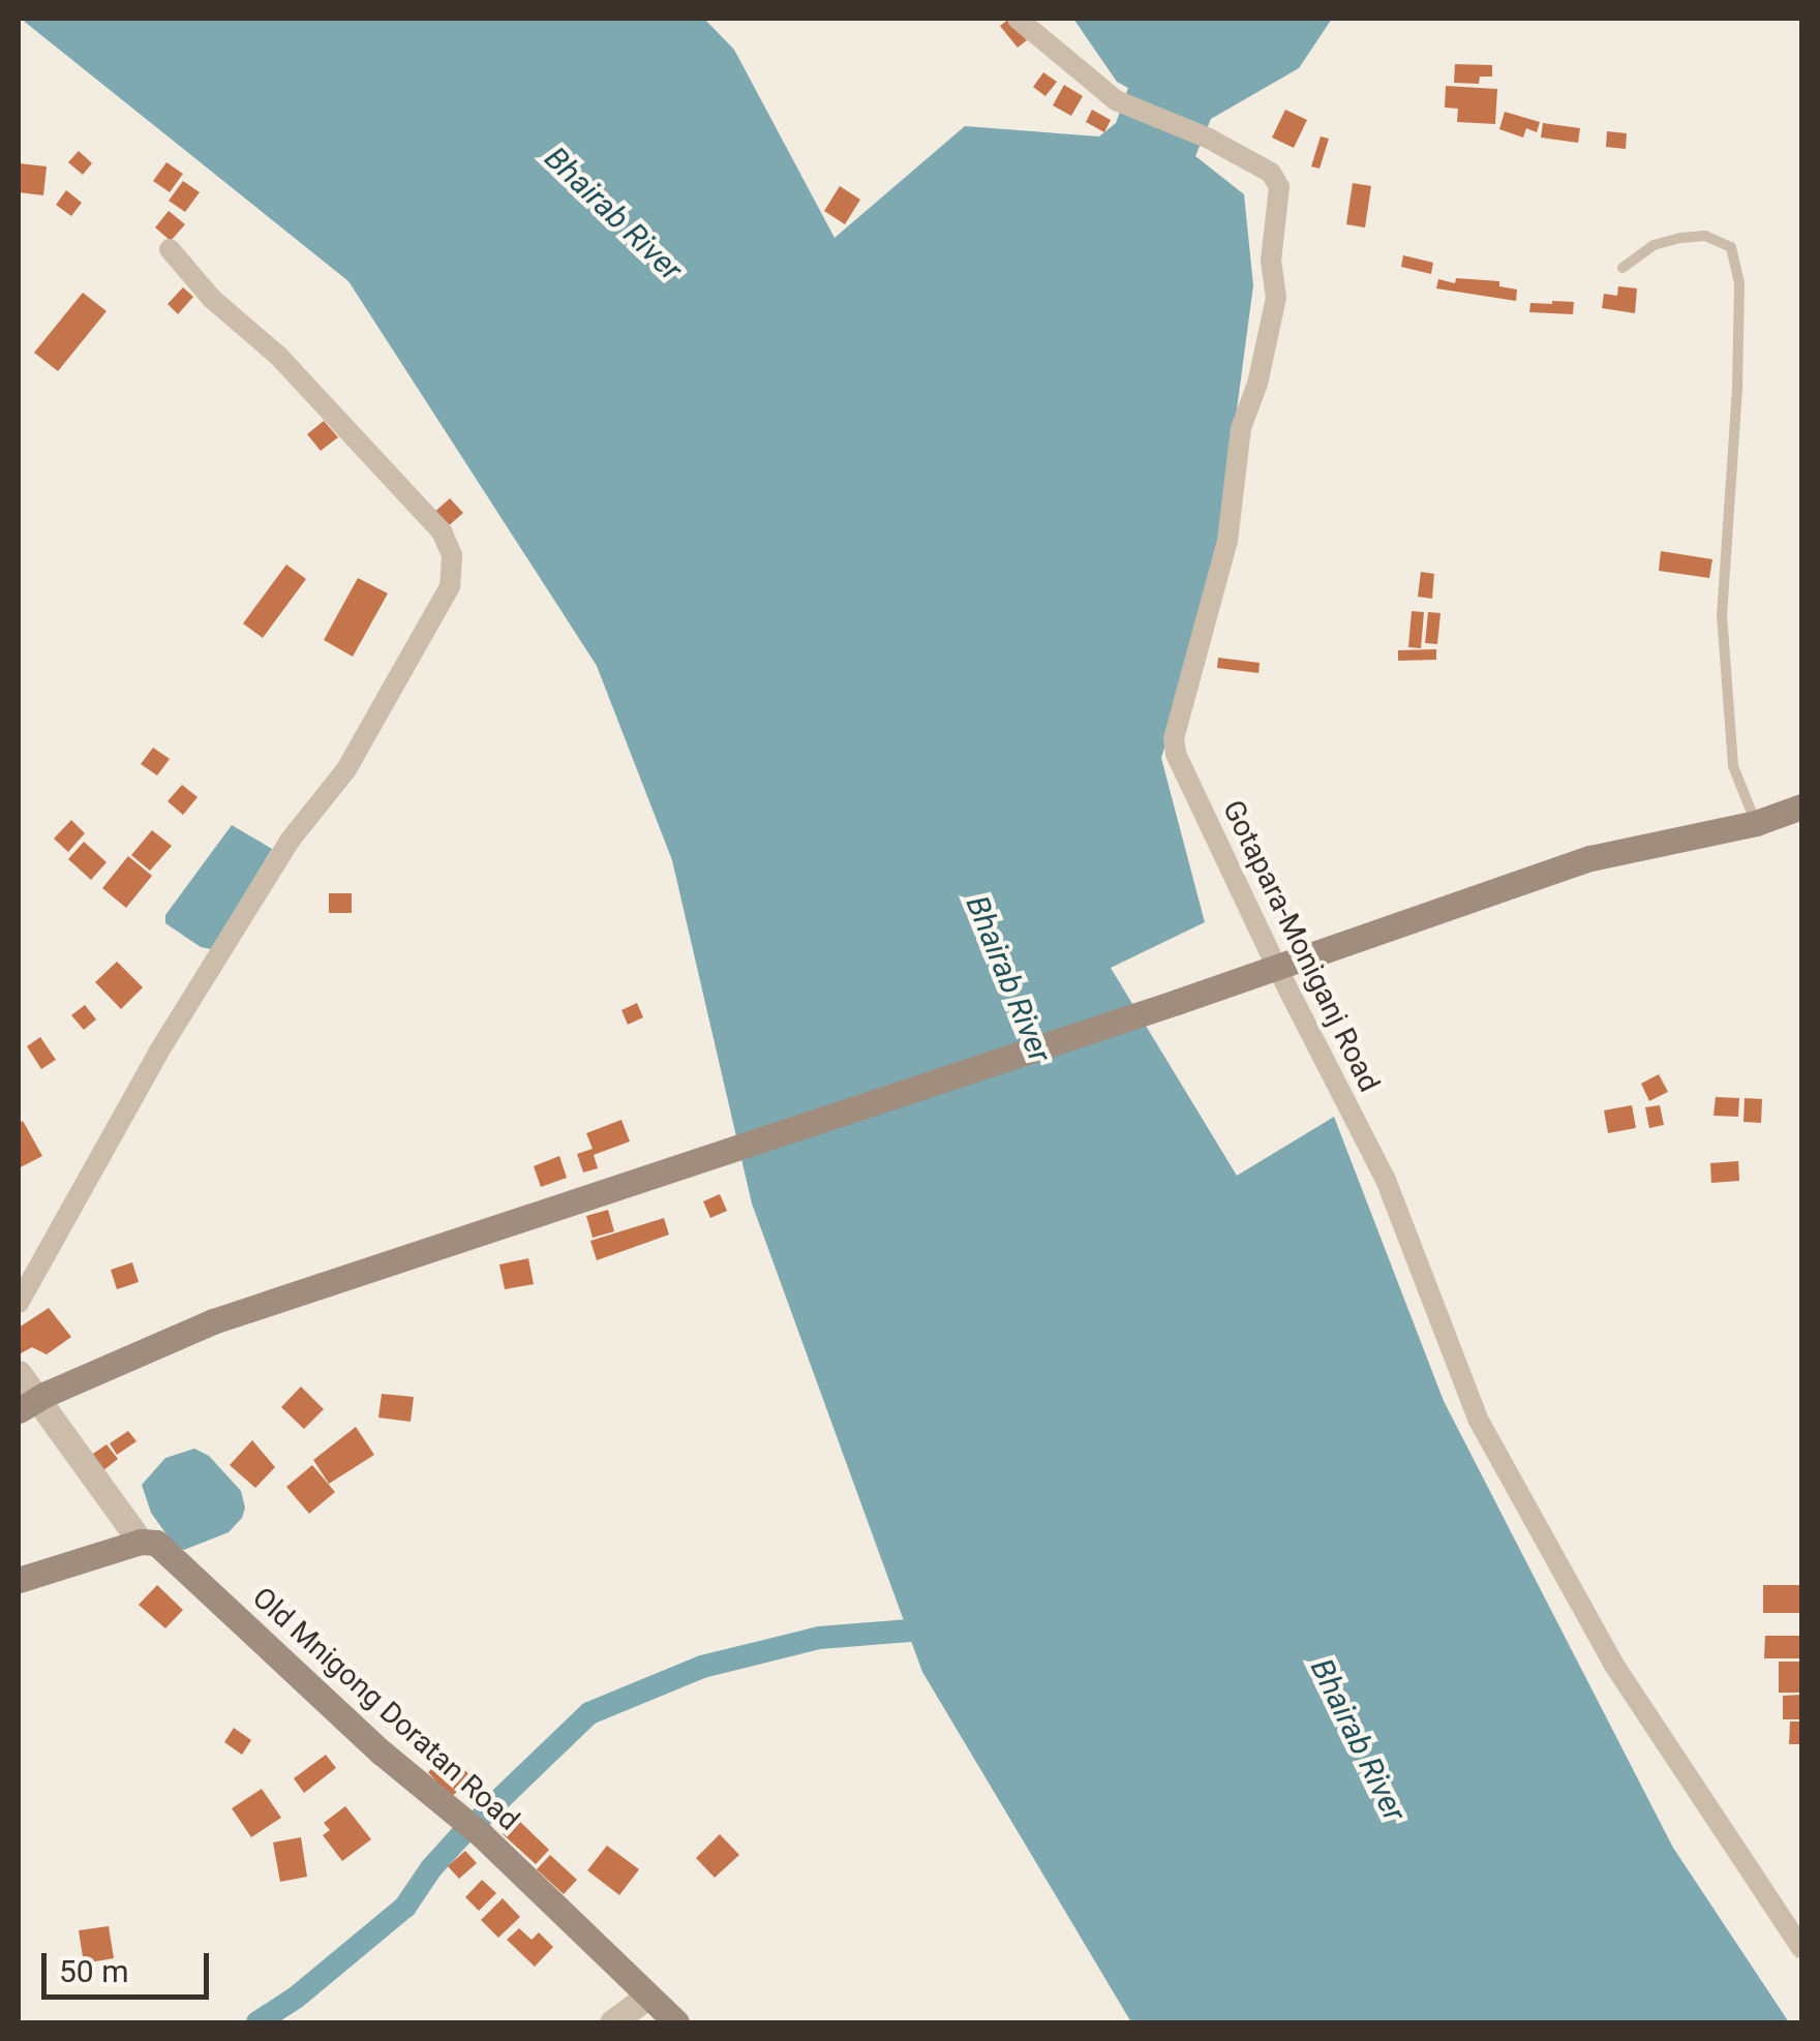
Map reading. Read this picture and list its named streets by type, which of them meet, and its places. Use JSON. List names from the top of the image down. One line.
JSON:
{"streets":{"main road":["Old Mnigong Doratan Road"],"street":["Gotapara-Moniganj Road"]},"water":["Bhairab River"],"scale_bar":"50 m"}
